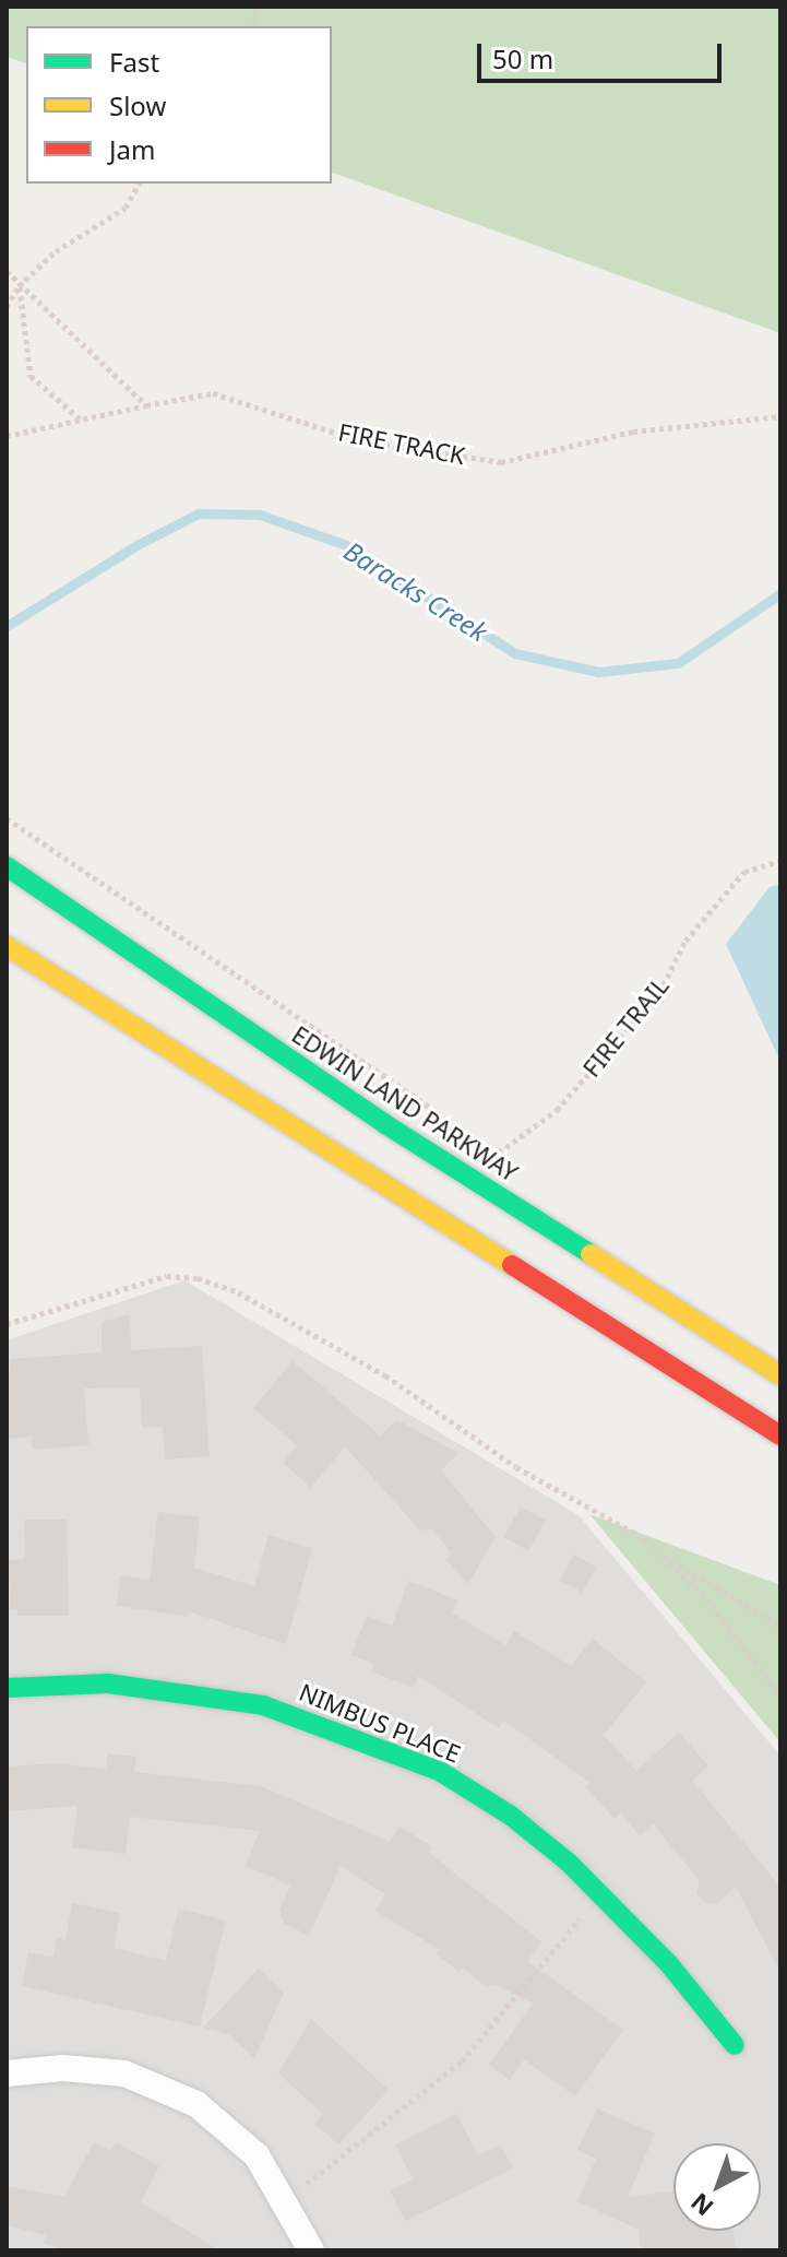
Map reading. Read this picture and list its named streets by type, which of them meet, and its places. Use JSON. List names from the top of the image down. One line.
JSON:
{"streets":{"main road":["EDWIN LAND PARKWAY","NIMBUS PLACE"],"path":["FIRE TRACK","FIRE TRAIL"]},"water":["Baracks Creek"],"legend":["Fast","Slow","Jam"],"scale_bar":"50 m","north":"bottom left"}
